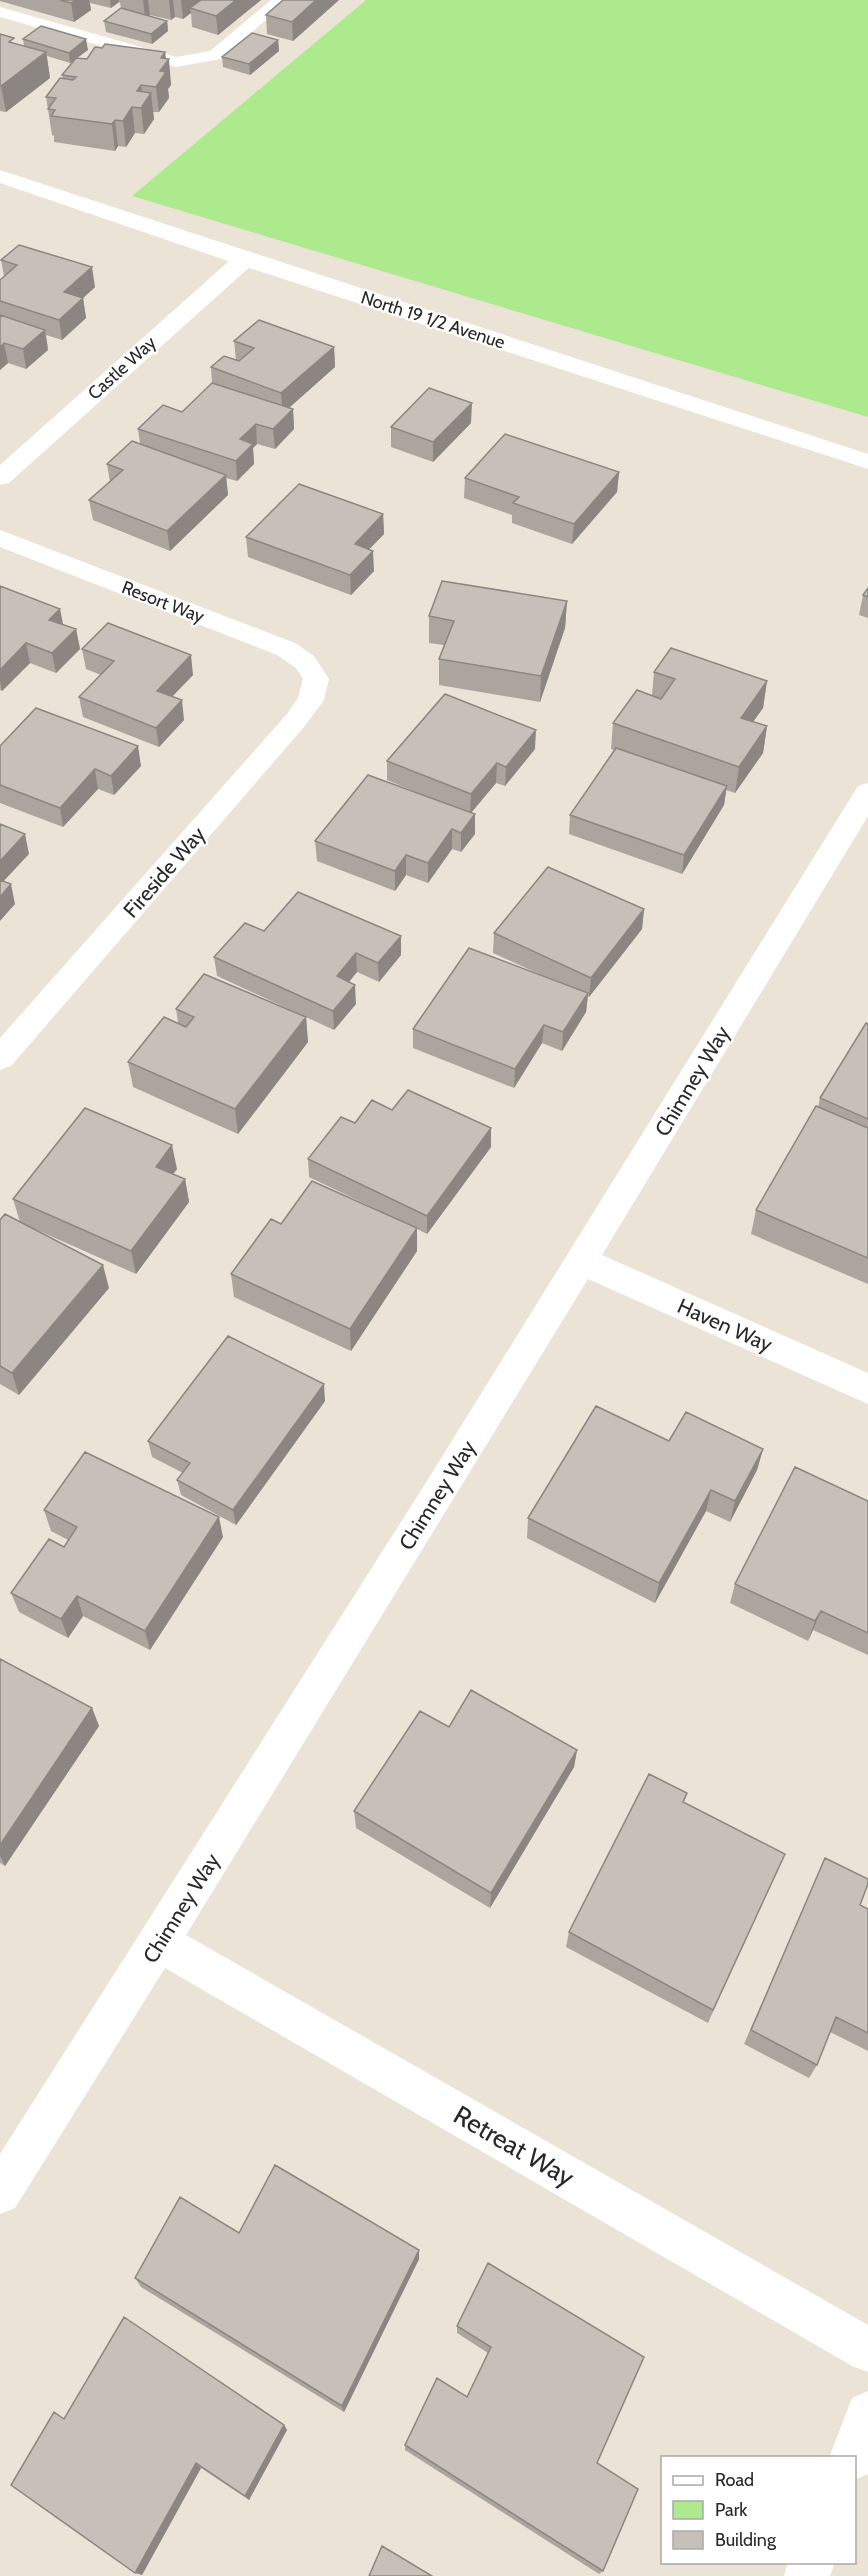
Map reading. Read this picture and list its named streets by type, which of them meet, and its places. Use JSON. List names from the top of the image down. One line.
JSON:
{"streets":{"street":["North 19 1/2 Avenue","Castle Way","Resort Way","Fireside Way","Chimney Way","Haven Way","Retreat Way"]},"crossings":[["North 19 1/2 Avenue","Castle Way"],["Resort Way","Fireside Way"],["Chimney Way","Haven Way"],["Chimney Way","Retreat Way"]],"legend":["Road","Park","Building"]}
